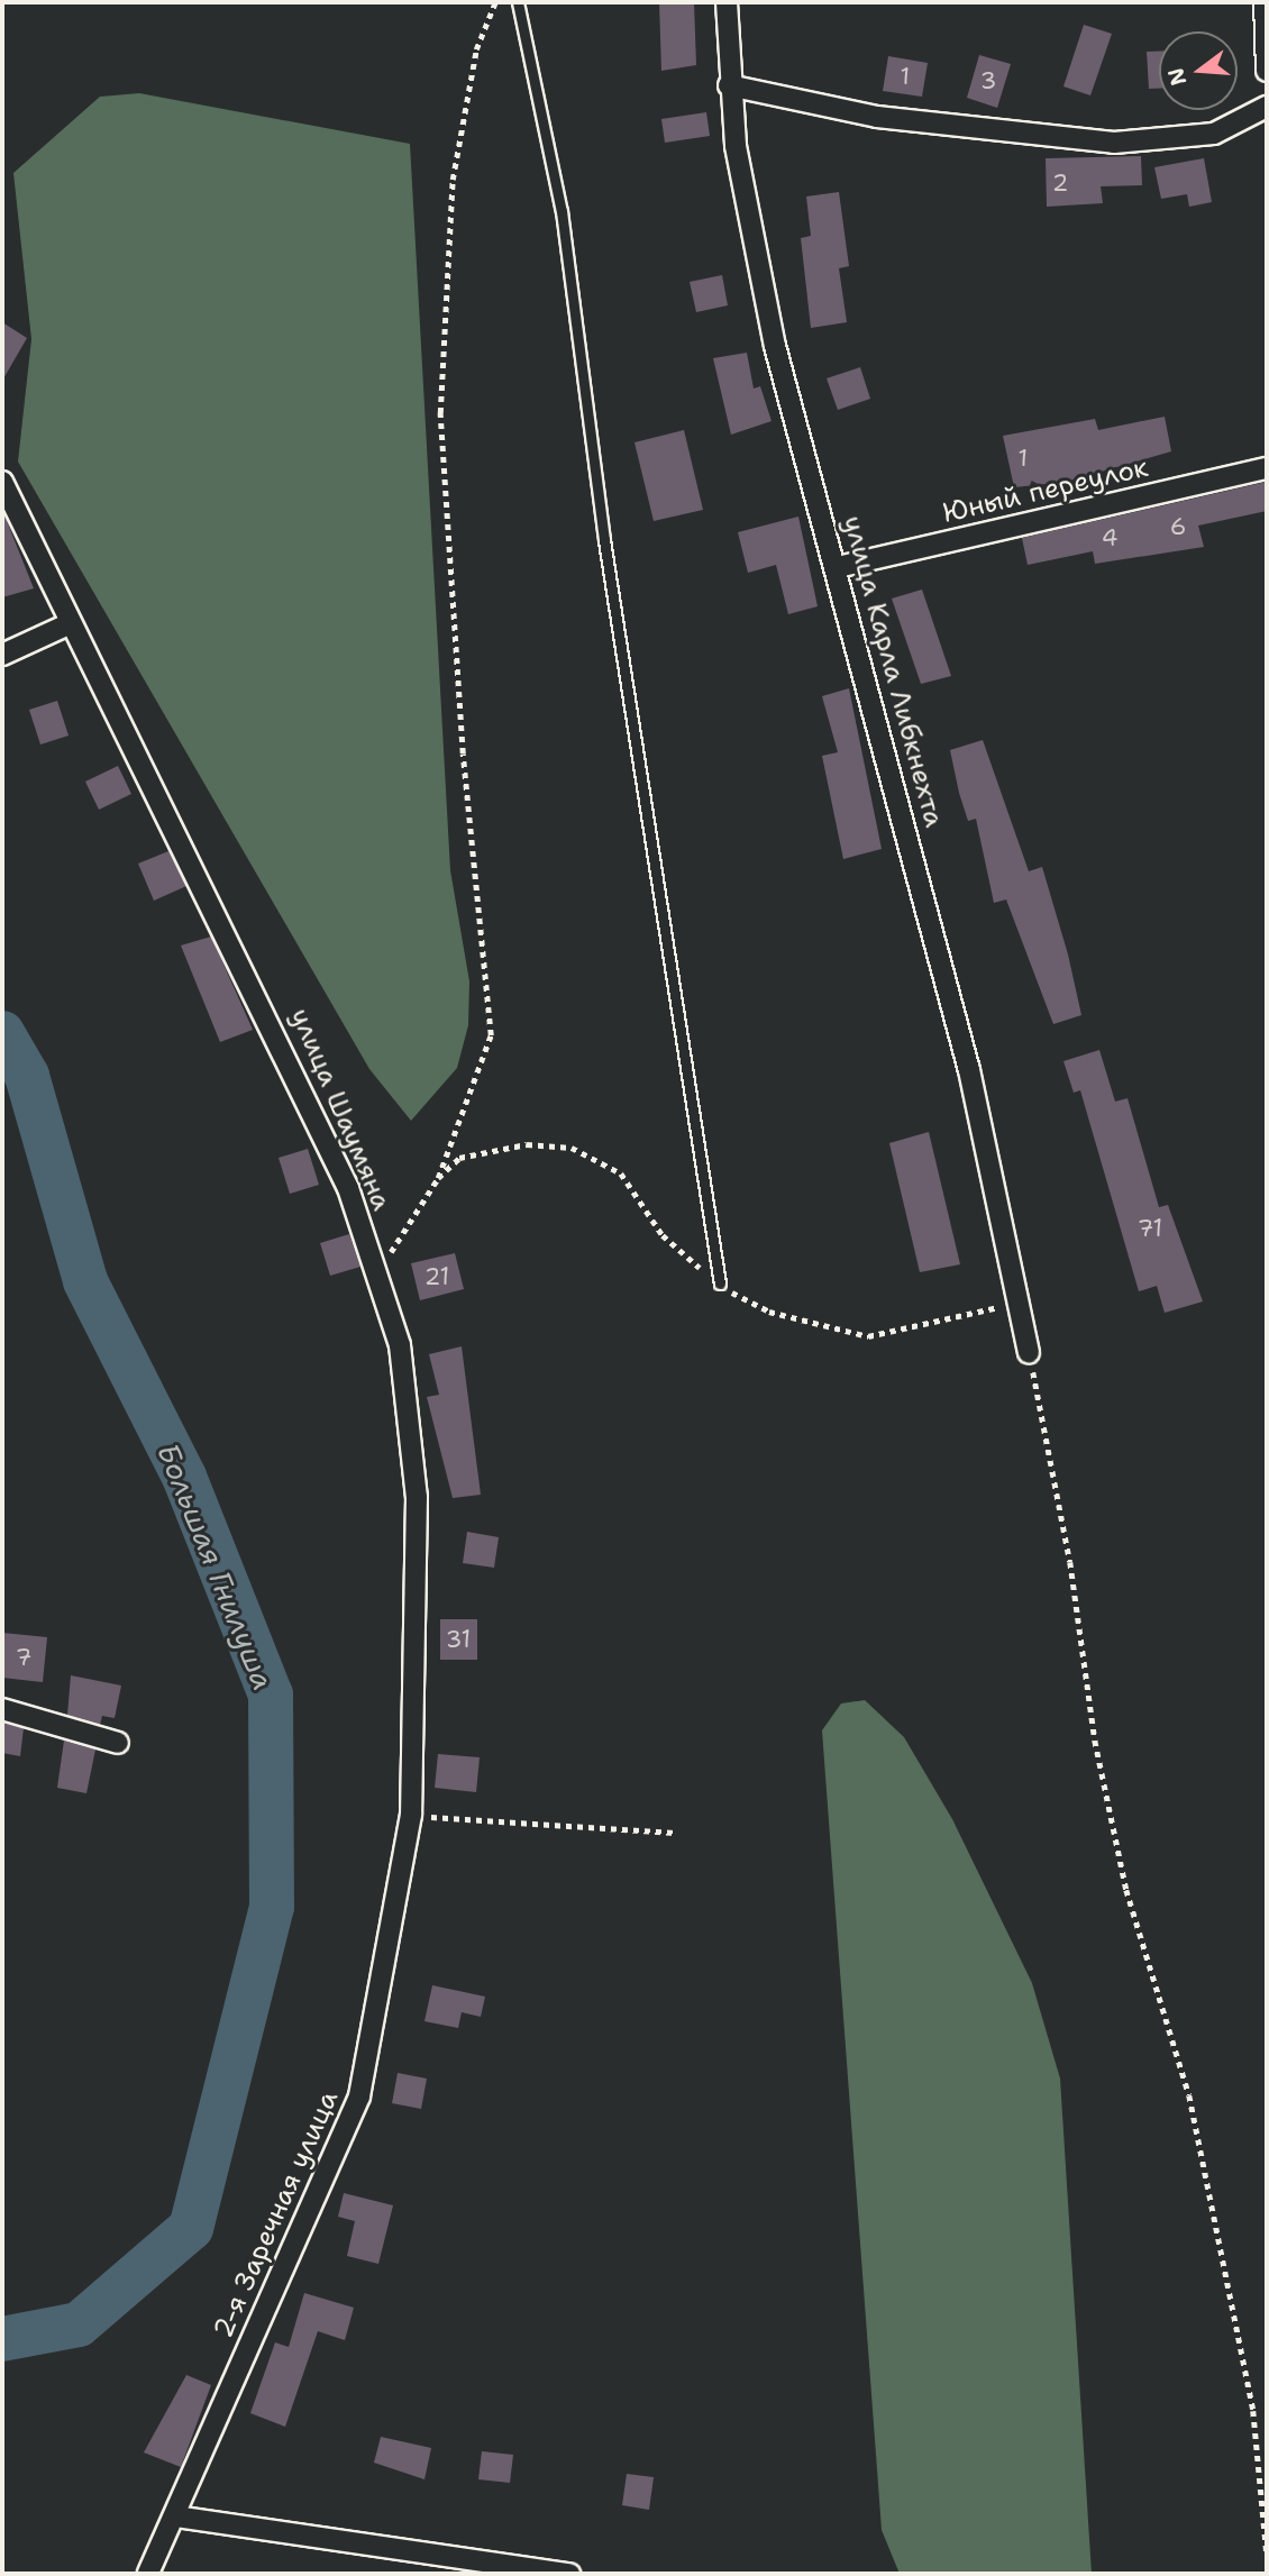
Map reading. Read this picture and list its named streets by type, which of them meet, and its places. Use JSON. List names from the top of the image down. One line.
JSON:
{"streets":{"street":["Юный переулок","улица Карла Либкнехта","улица Шаумяна","2-я Заречная улица"]},"crossings":[["Юный переулок","улица Карла Либкнехта"],["улица Шаумяна","2-я Заречная улица"]],"water":["Большая Гнилуша"],"house_numbers":["1","3","2","1","6","4","71","21","31","7"],"north":"left"}
